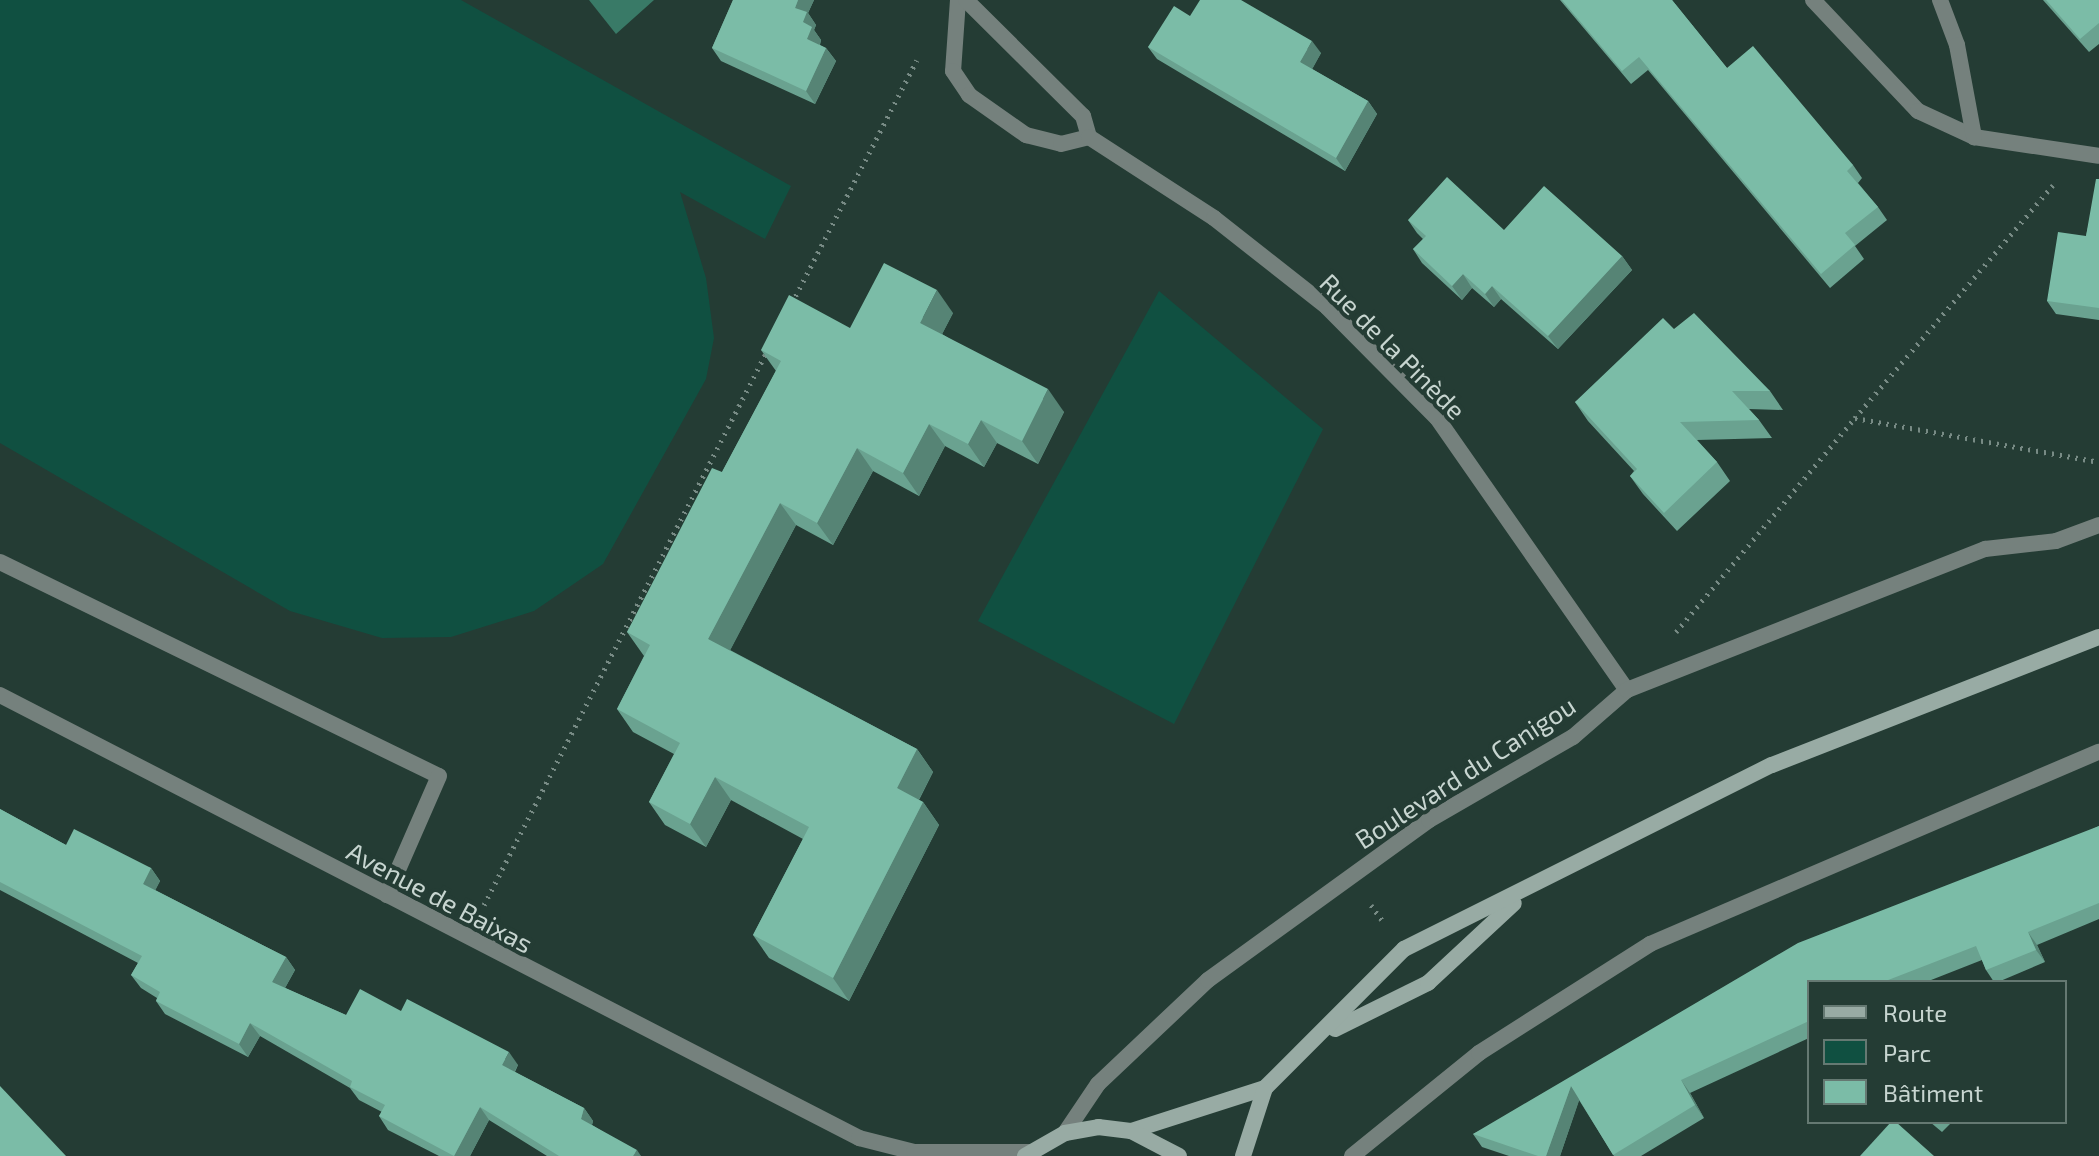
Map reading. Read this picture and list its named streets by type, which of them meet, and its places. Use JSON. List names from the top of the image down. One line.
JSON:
{"streets":{"street":["Rue de la Pinède","Boulevard du Canigou","Avenue de Baixas"]},"crossings":[["Rue de la Pinède","Boulevard du Canigou"]],"legend":["Route","Parc","Bâtiment"]}
